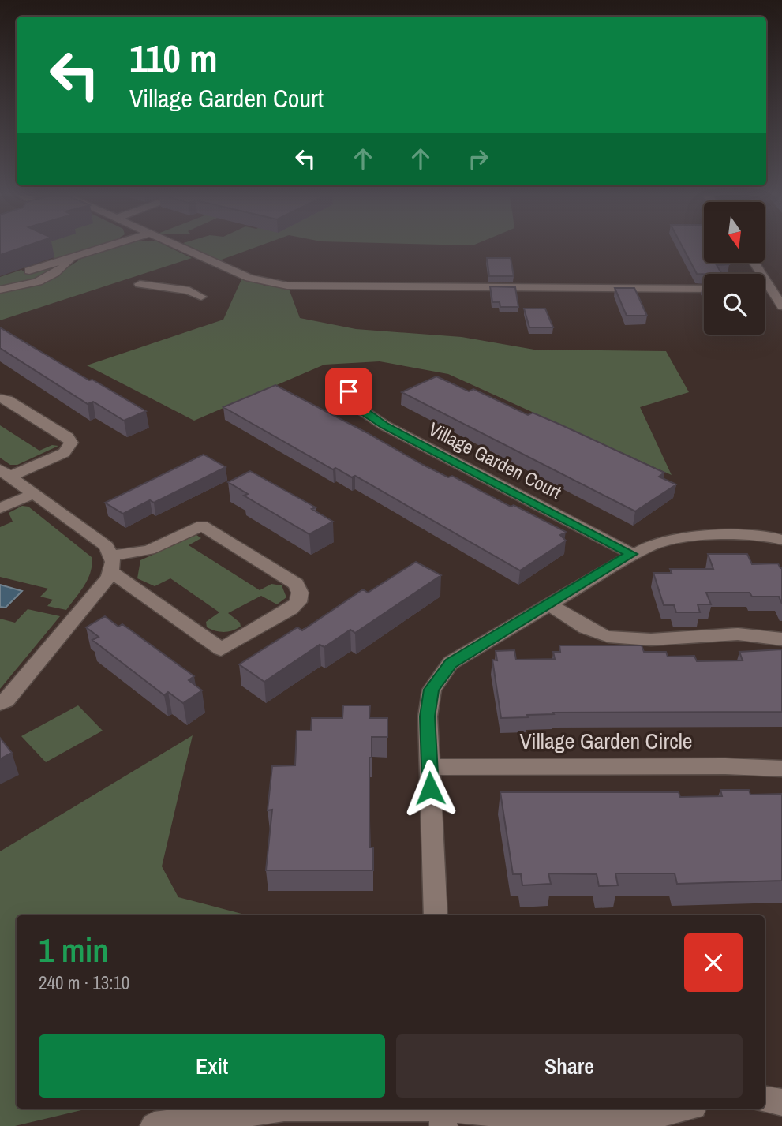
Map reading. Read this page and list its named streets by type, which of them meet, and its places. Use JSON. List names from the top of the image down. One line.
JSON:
{"streets":{"street":["Village Garden Court","Village Garden Circle"]},"north":"bottom","page":{"turn":["110 m","Village Garden Court"],"heading":["1 min","240 m · 13:10"],"buttons":["Exit","Share"]}}
